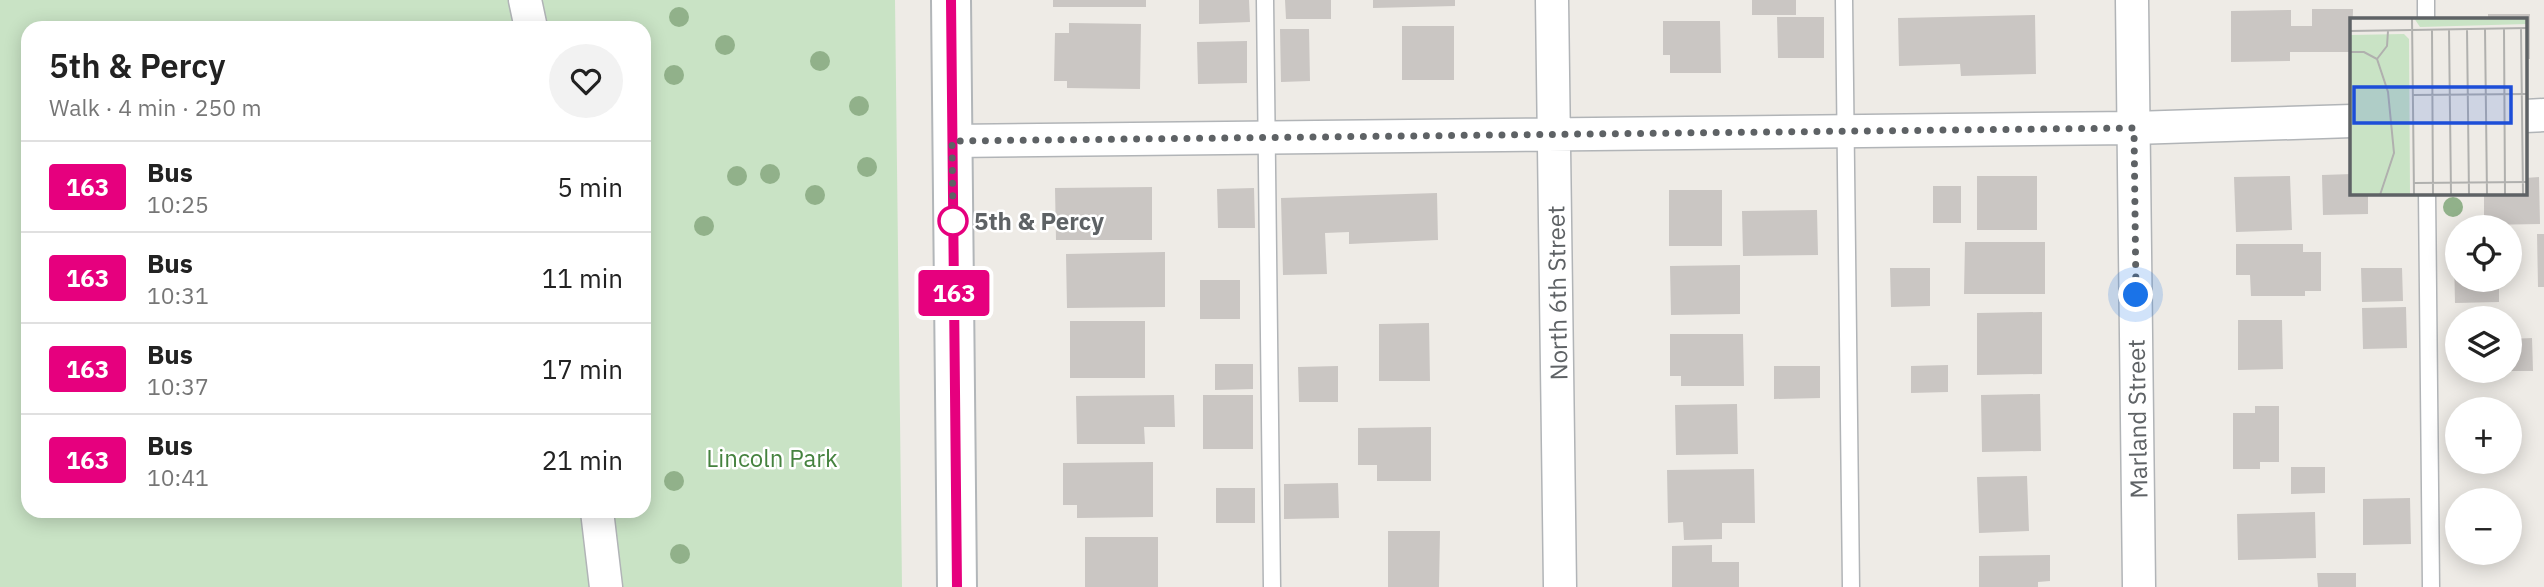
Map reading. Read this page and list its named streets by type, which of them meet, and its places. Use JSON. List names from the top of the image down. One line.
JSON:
{"streets":{"street":["North 6th Street","Marland Street"]},"parks":["Lincoln Park"],"places":["5th & Percy"],"lines":["bus line 163"],"page":{"on_map":"163","heading":["5th & Percy","Walk · 4 min · 250 m"],"list":[{"mark":"163","name":"Bus","note":"10:25","value":"5 min"},{"mark":"163","name":"Bus","note":"10:31","value":"11 min"},{"mark":"163","name":"Bus","note":"10:37","value":"17 min"},{"mark":"163","name":"Bus","note":"10:41","value":"21 min"}],"map_buttons":["+","−"]}}
